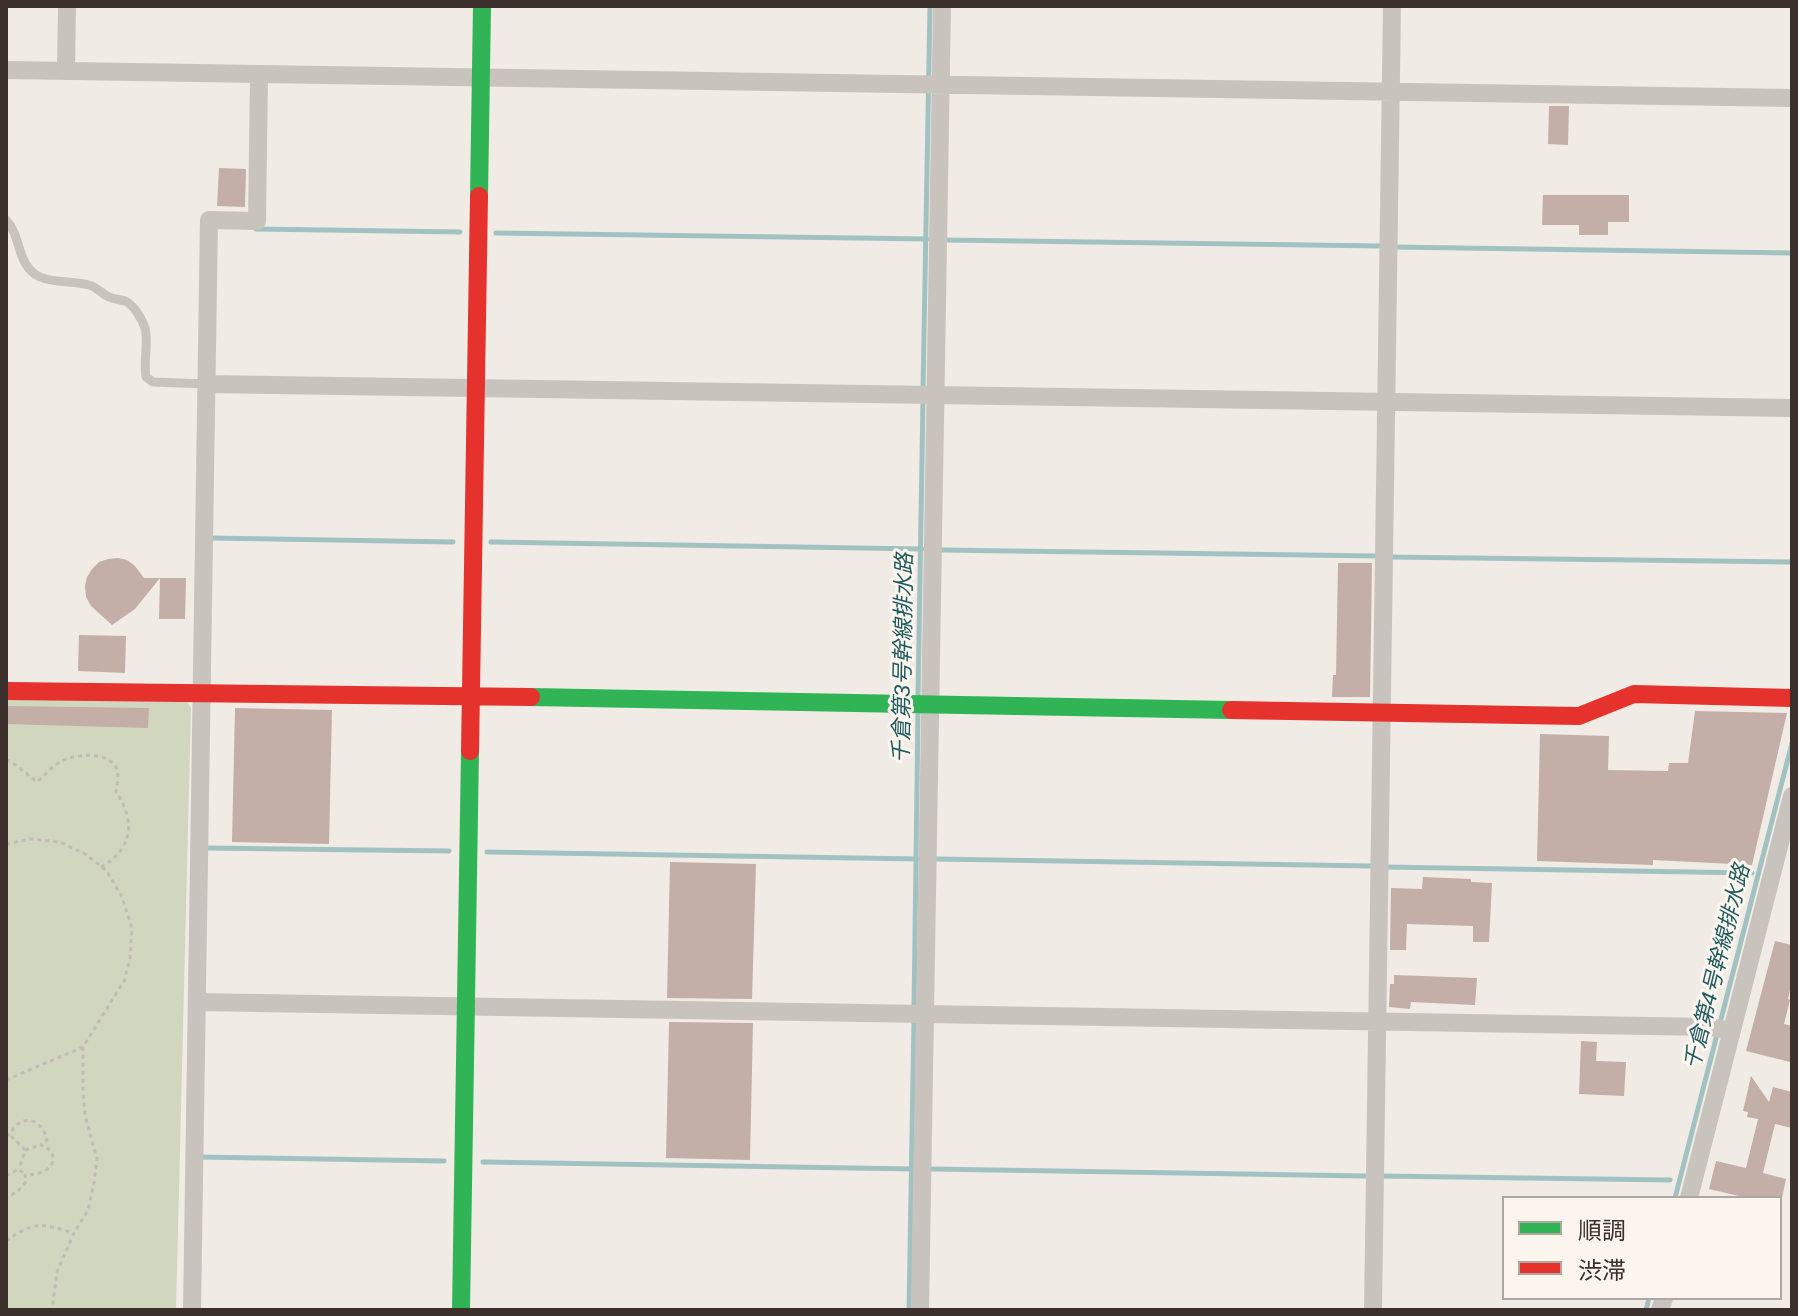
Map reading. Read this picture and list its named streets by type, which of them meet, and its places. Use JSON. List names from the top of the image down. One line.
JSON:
{"water":["千倉第3号幹線排水路","千倉第4号幹線排水路"],"legend":["順調","渋滞"]}
